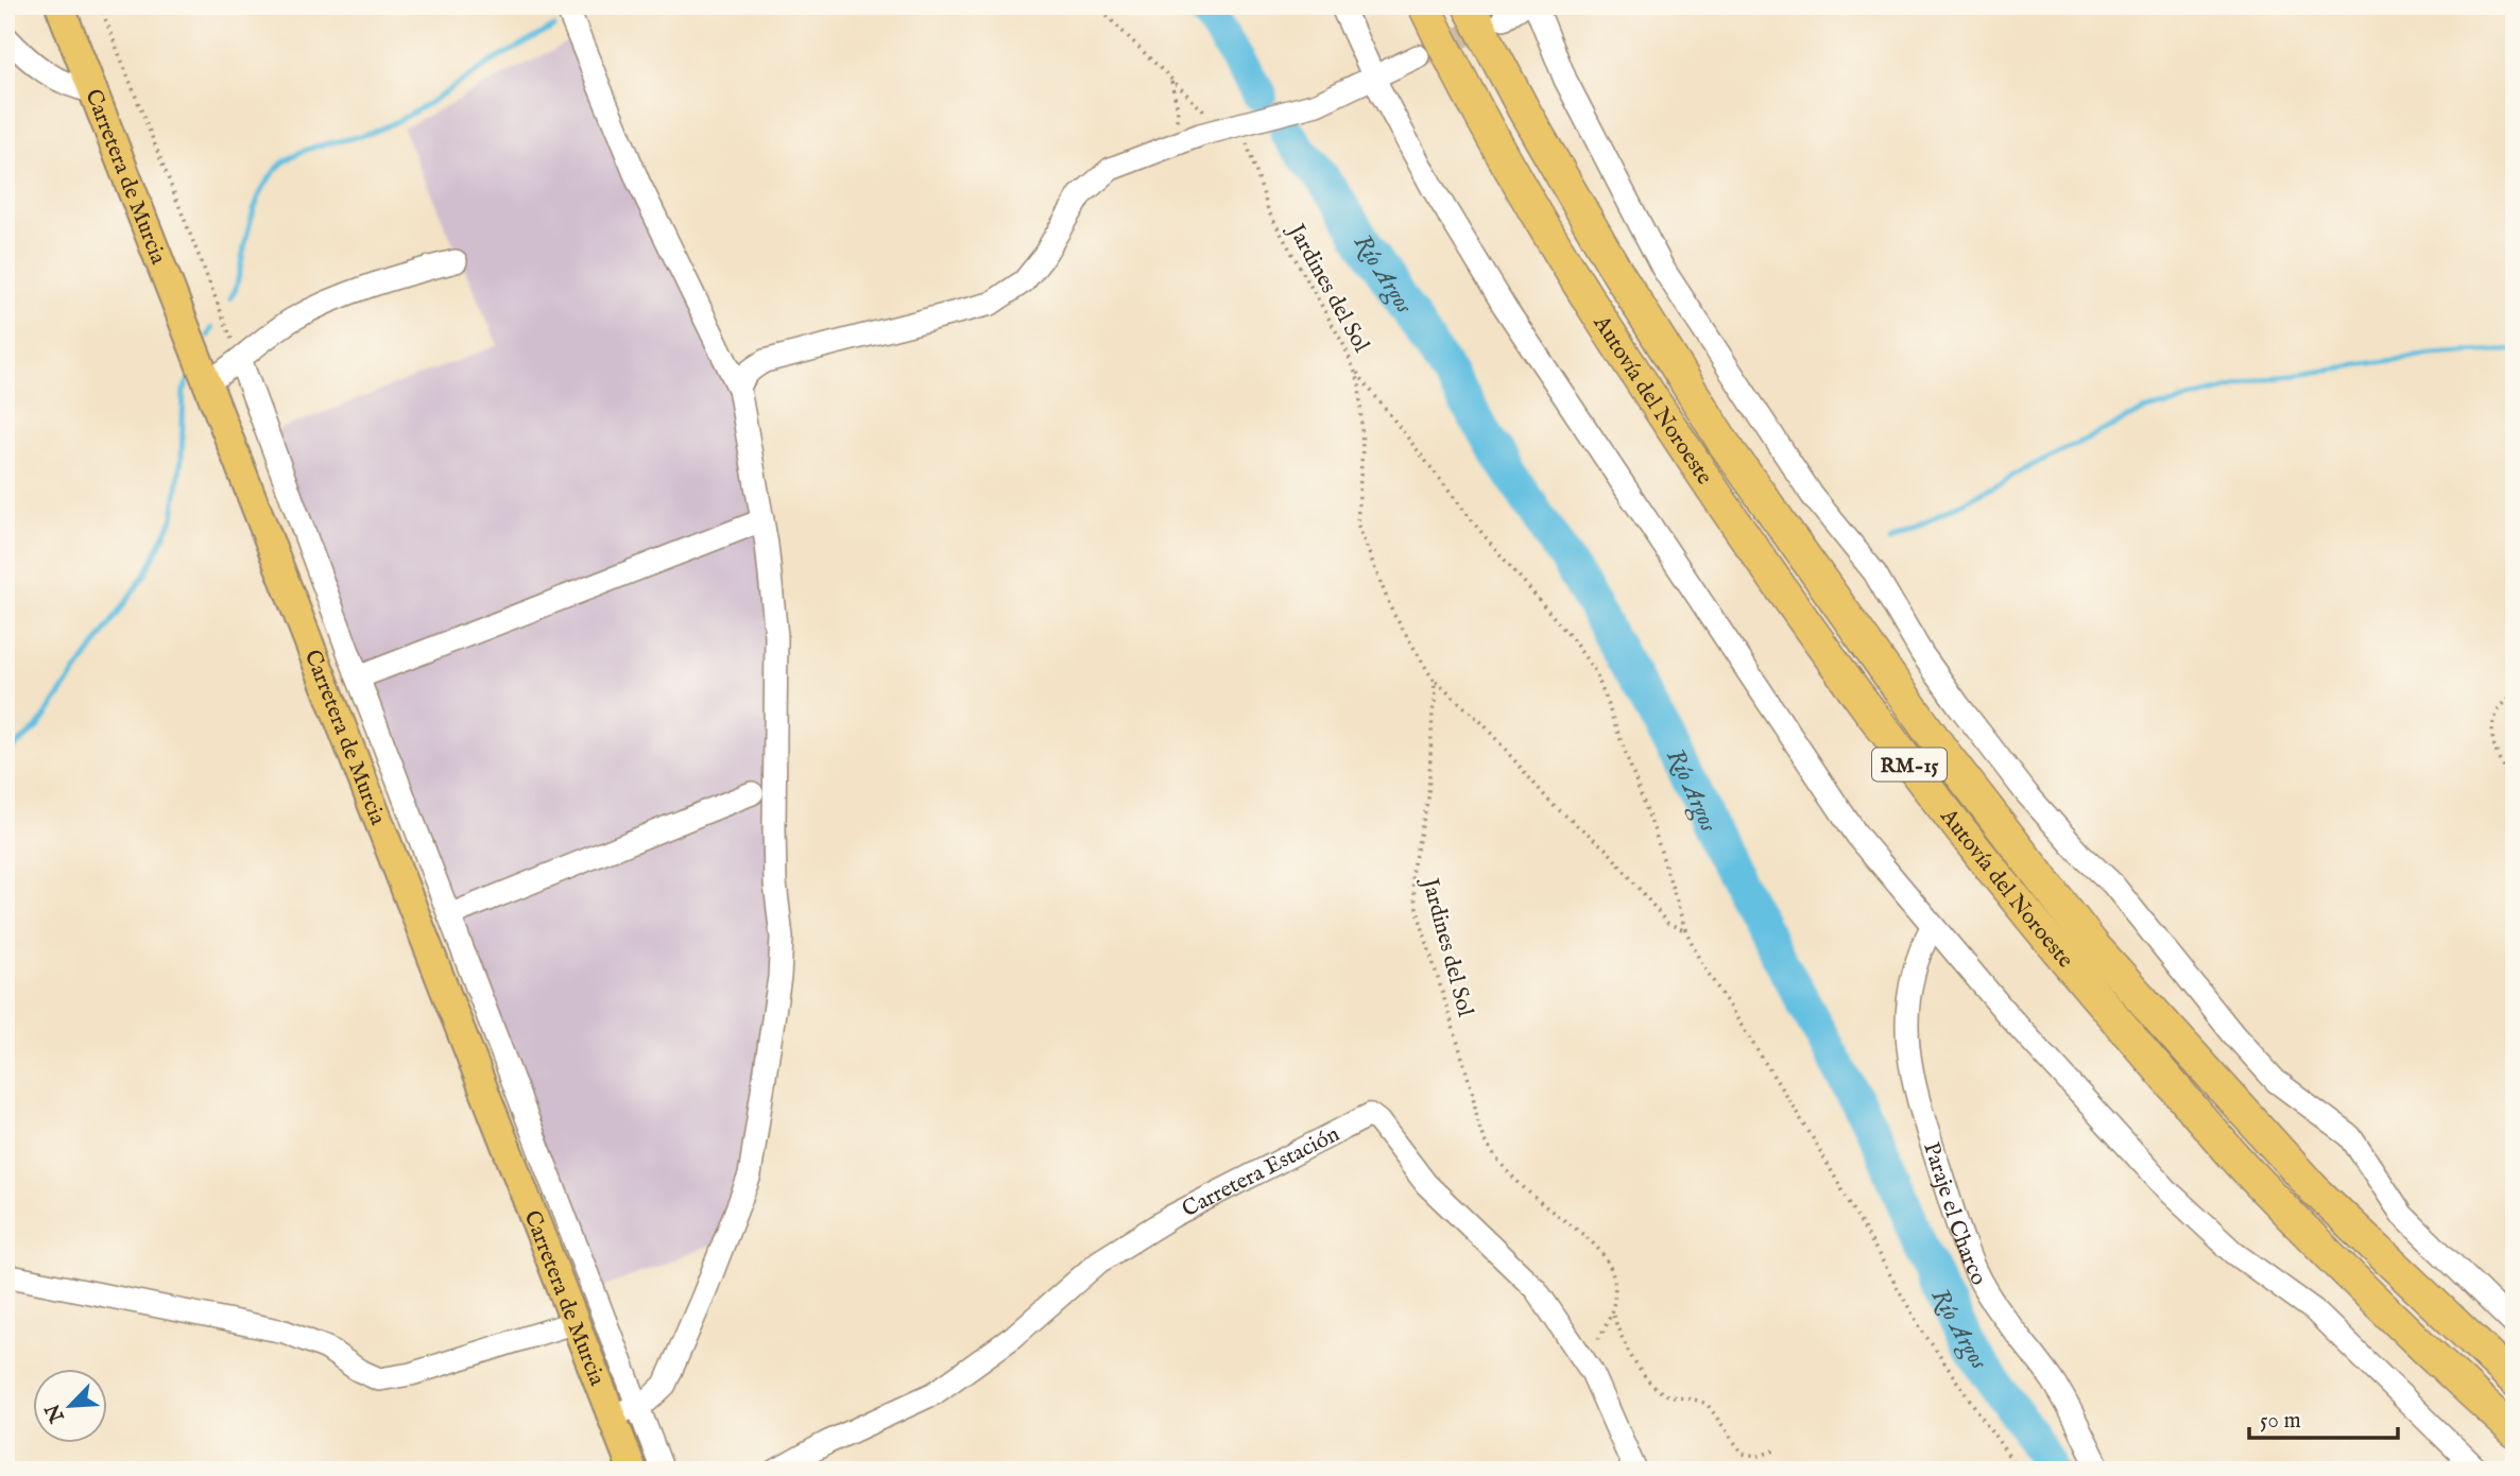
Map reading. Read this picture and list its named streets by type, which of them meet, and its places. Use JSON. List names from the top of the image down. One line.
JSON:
{"streets":{"highway":["Autovía del Noroeste","RM-15"],"main road":["Carretera de Murcia"],"street":["Carretera Estación","Paraje el Charco"],"path":["Jardines del Sol"]},"water":["Río Argos"],"scale_bar":"50 m","north":"bottom left"}
